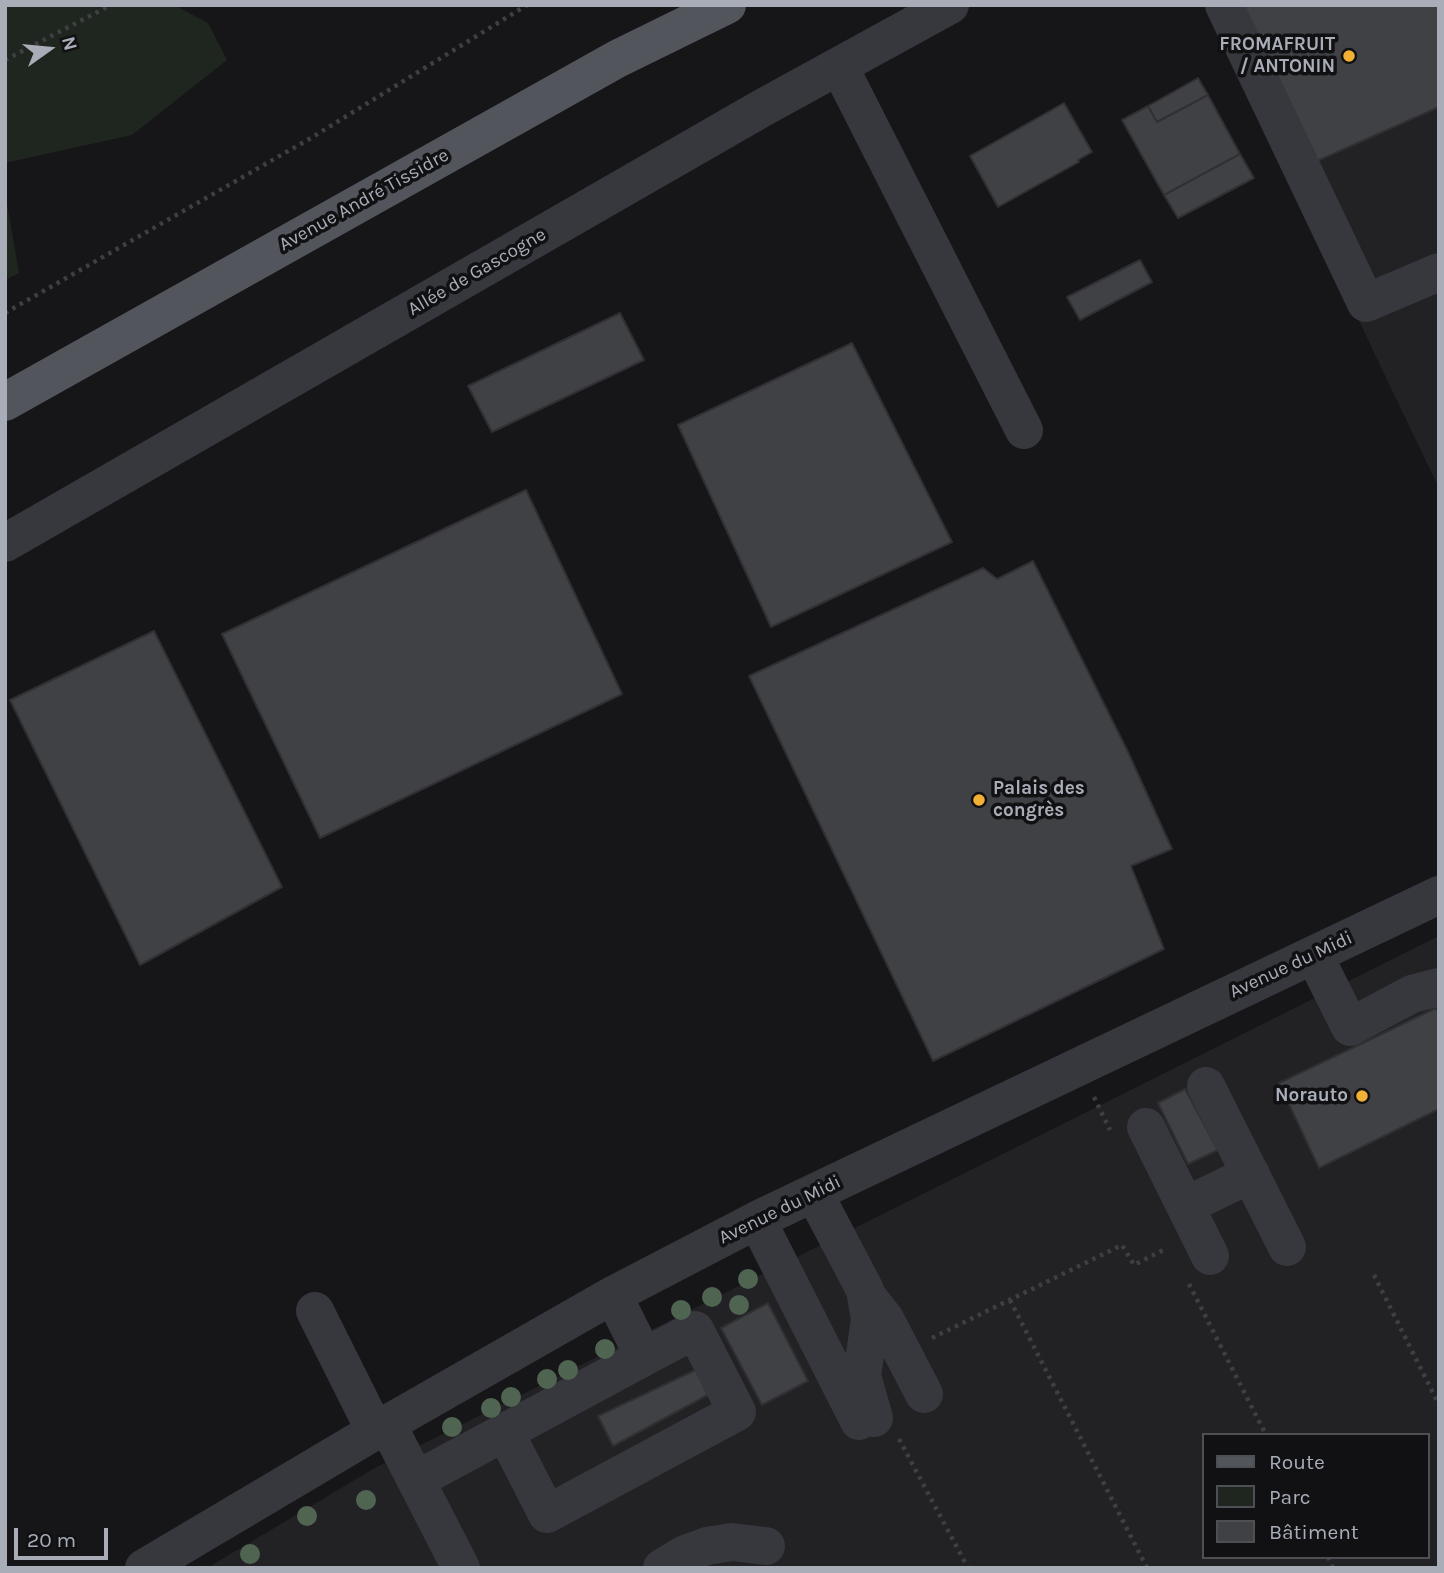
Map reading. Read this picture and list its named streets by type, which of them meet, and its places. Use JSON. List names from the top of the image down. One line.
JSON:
{"streets":{"main road":["Avenue André Tissidre"],"street":["Allée de Gascogne","Avenue du Midi"]},"places":["FROMAFRUIT / ANTONIN","Palais des congrès","Norauto"],"legend":["Route","Parc","Bâtiment"],"scale_bar":"20 m","north":"right"}
